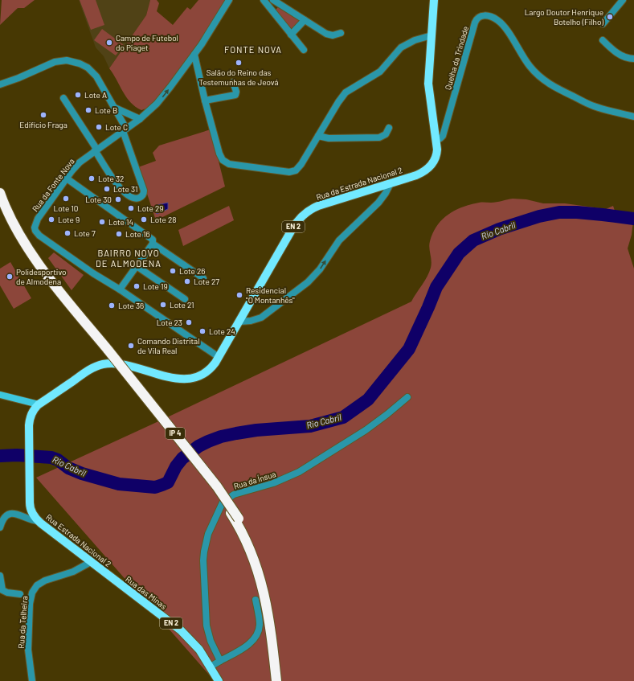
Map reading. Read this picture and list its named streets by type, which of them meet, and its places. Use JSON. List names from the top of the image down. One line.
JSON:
{"streets":{"highway":["IP 4"],"main road":["Rua da Estrada Nacional 2","EN 2","Rua Estrada Nacional 2","Rua das Minas"],"street":["Quelha da Trindade","Rua da Fonte Nova","Rua da Ínsua","Rua da Telheira"]},"crossings":[["Quelha da Trindade","Rua da Estrada Nacional 2"],["Rua da Estrada Nacional 2","Rua Estrada Nacional 2"],["Rua Estrada Nacional 2","Rua das Minas"],["Rua Estrada Nacional 2","Rua da Telheira"]],"districts":["FONTE NOVA","BAIRRO NOVO DE ALMODENA"],"water":["Rio Cabril"],"places":["Largo Doutor Henrique Botelho (Filho)","Campo de Futebol do Piaget","Salão do Reino das Testemunhas de Jeová","Lote A","Lote B","Edifício Fraga","Lote C","Lote 32","Lote 31","Lote 10","Lote 30","Lote 29","Lote 9","Lote 28","Lote 14","Lote 7","Lote 16","Lote 26","Polidesportivo de Almodena","Lote 27","Lote 19","Residencial \"O Montanhês\"","Lote 21","Lote 36","Lote 23","Lote 24","Comando Distrital de Vila Real"]}
